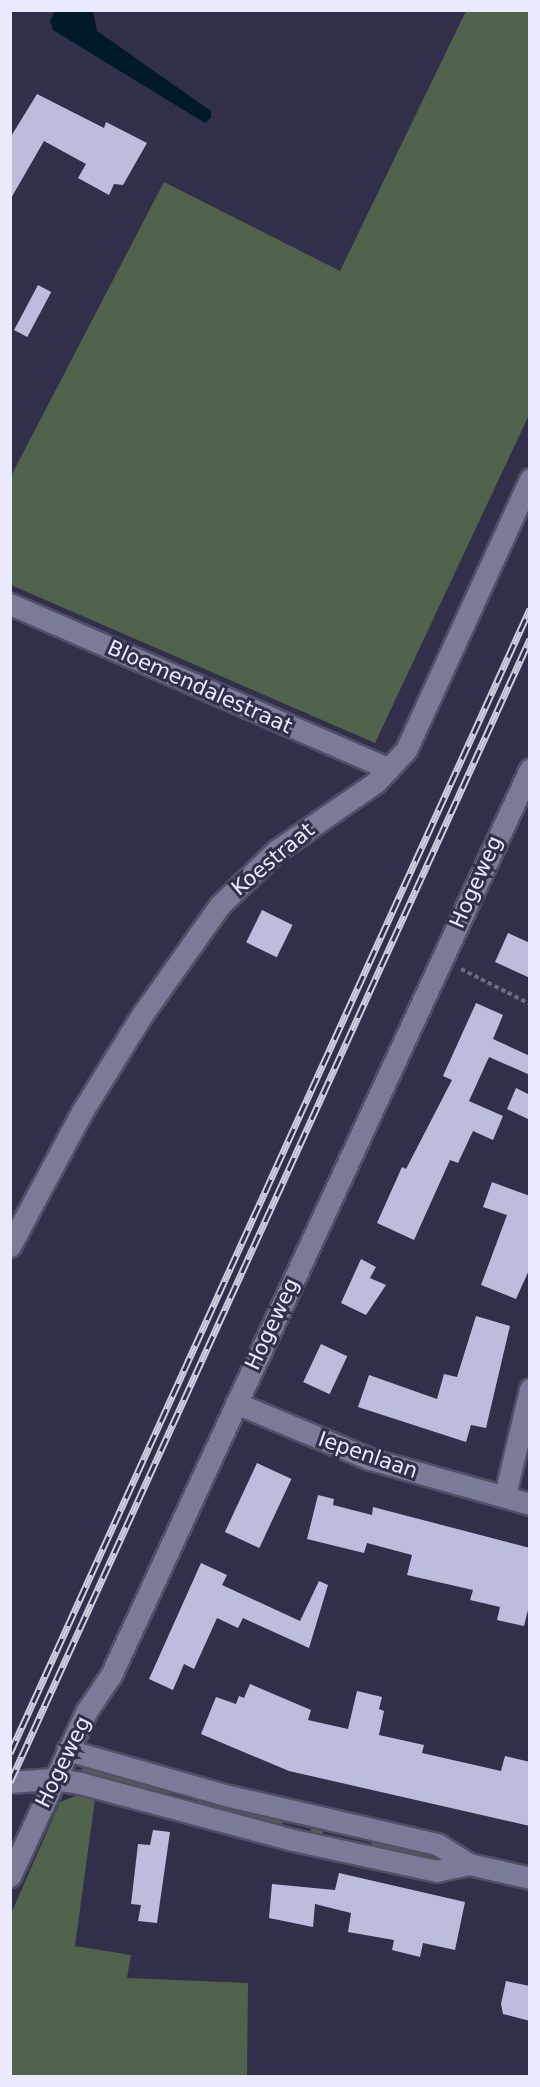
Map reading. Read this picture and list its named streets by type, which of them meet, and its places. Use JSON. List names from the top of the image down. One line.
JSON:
{"streets":{"street":["Bloemendalestraat","Koestraat","Hogeweg","Iepenlaan"]},"crossings":[["Bloemendalestraat","Koestraat"],["Hogeweg","Iepenlaan"]]}
